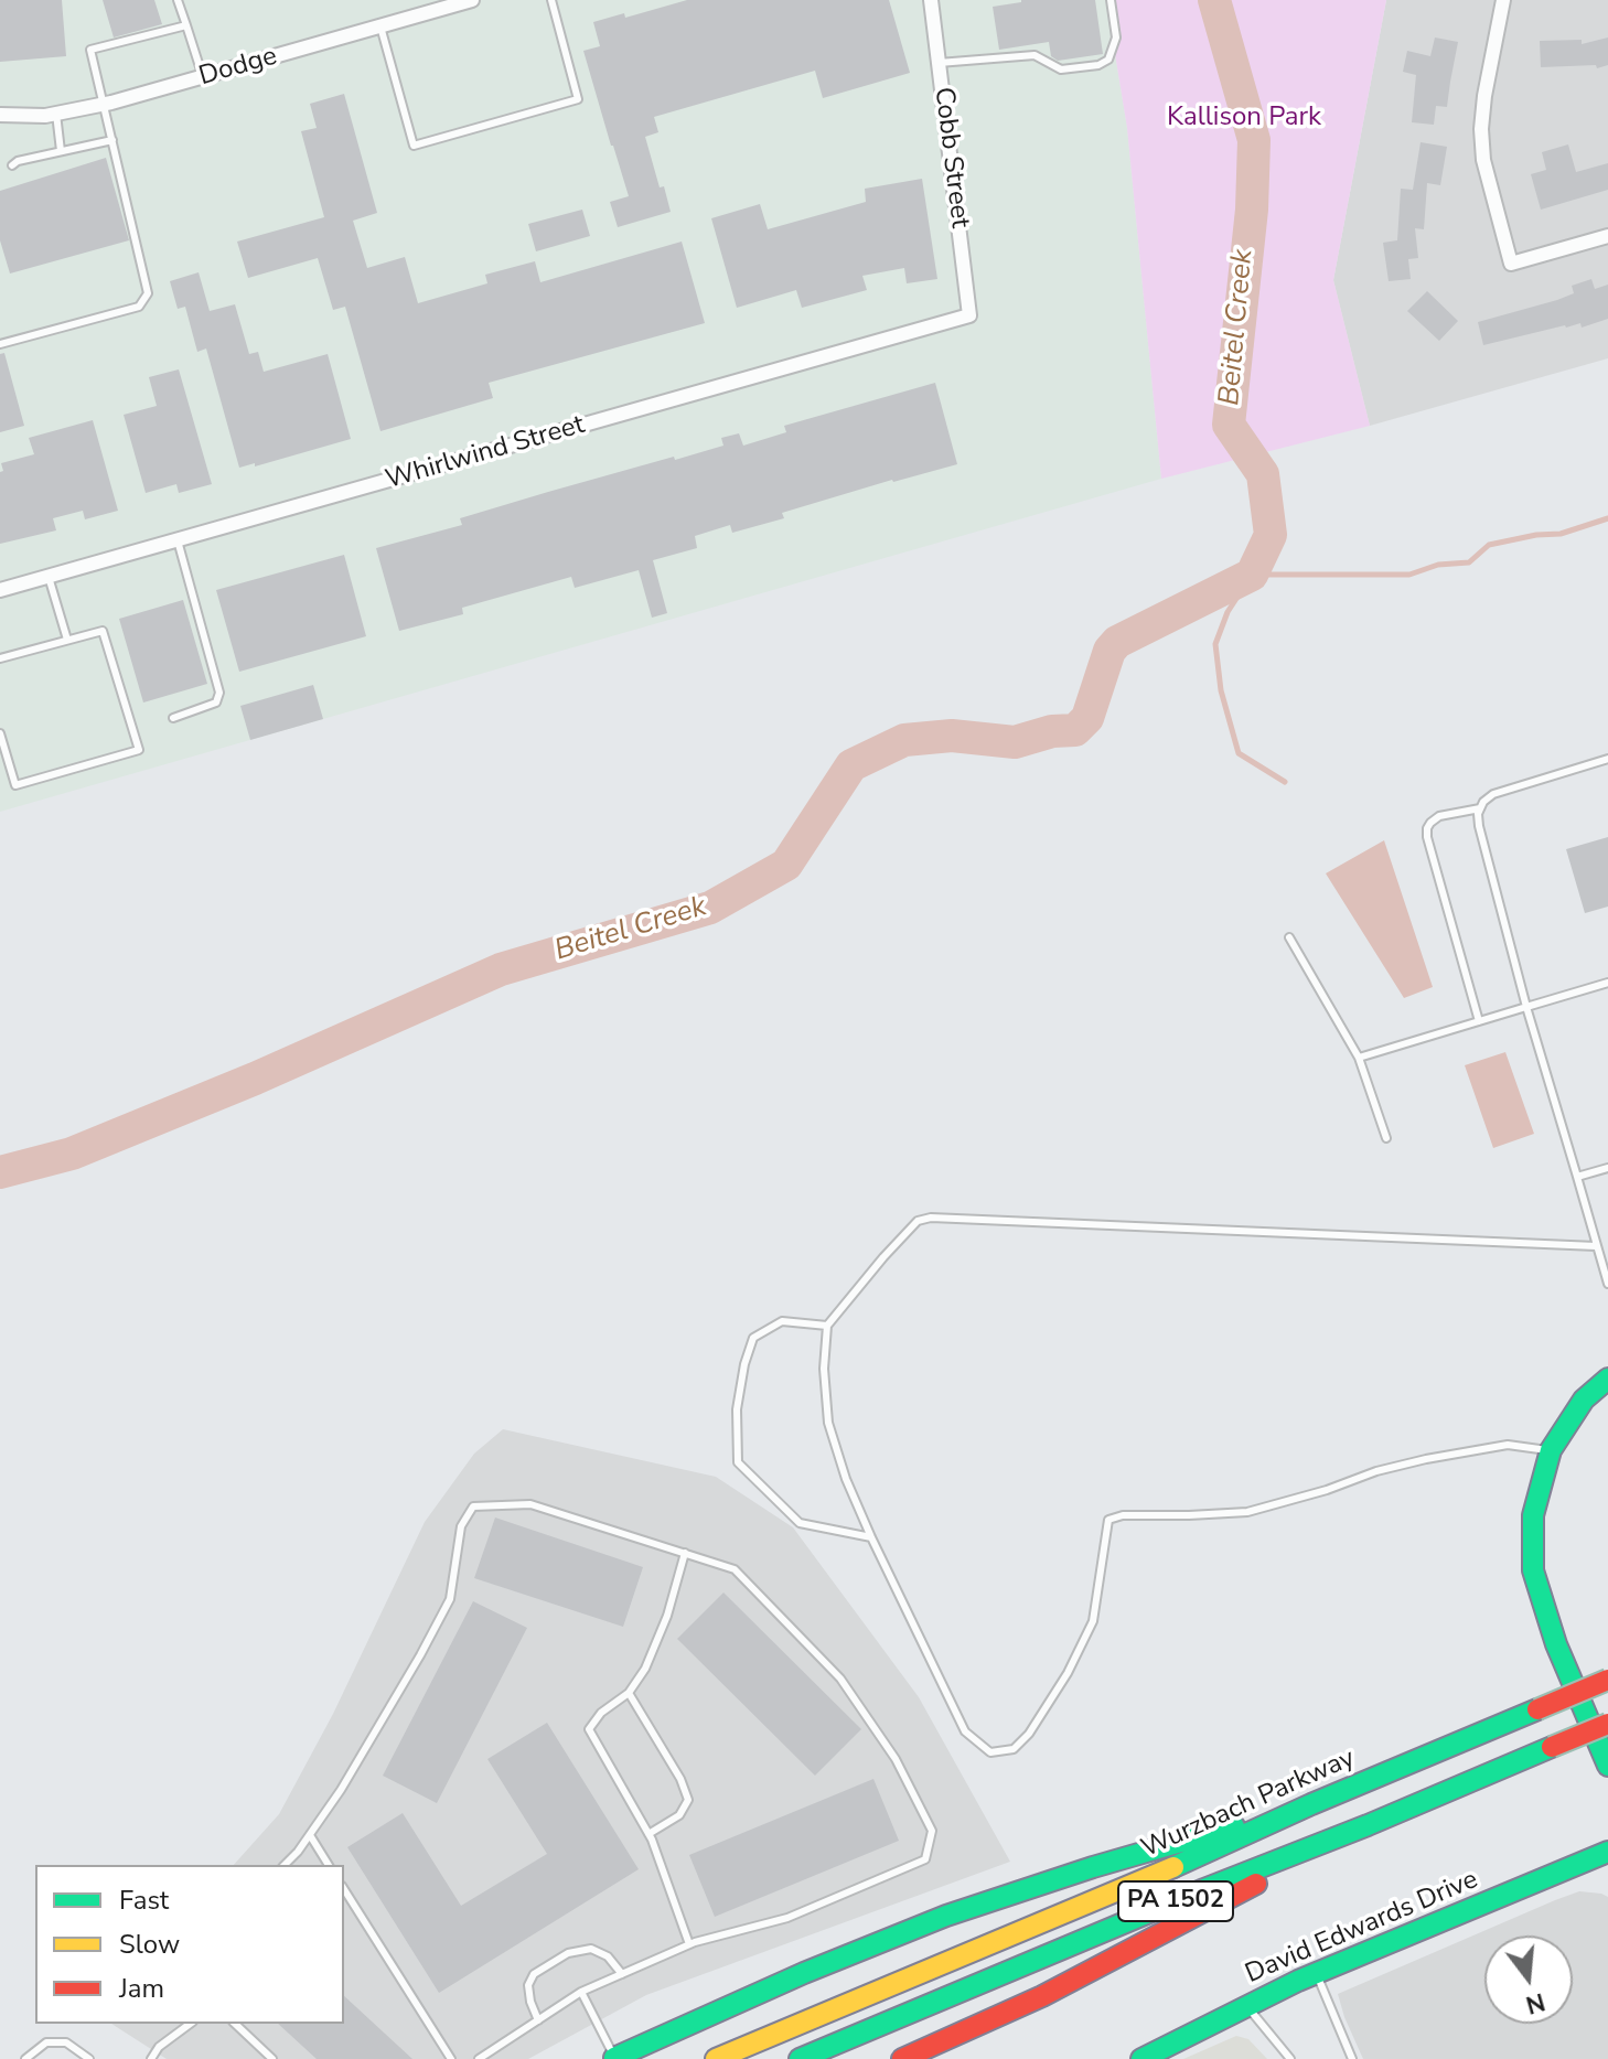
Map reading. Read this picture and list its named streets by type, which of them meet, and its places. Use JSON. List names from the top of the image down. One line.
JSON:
{"streets":{"main road":["Wurzbach Parkway","PA 1502","David Edwards Drive"],"street":["Dodge","Cobb Street","Whirlwind Street"]},"crossings":[["Cobb Street","Whirlwind Street"]],"water":["Beitel Creek"],"parks":["Kallison Park"],"legend":["Fast","Slow","Jam"],"north":"bottom"}
